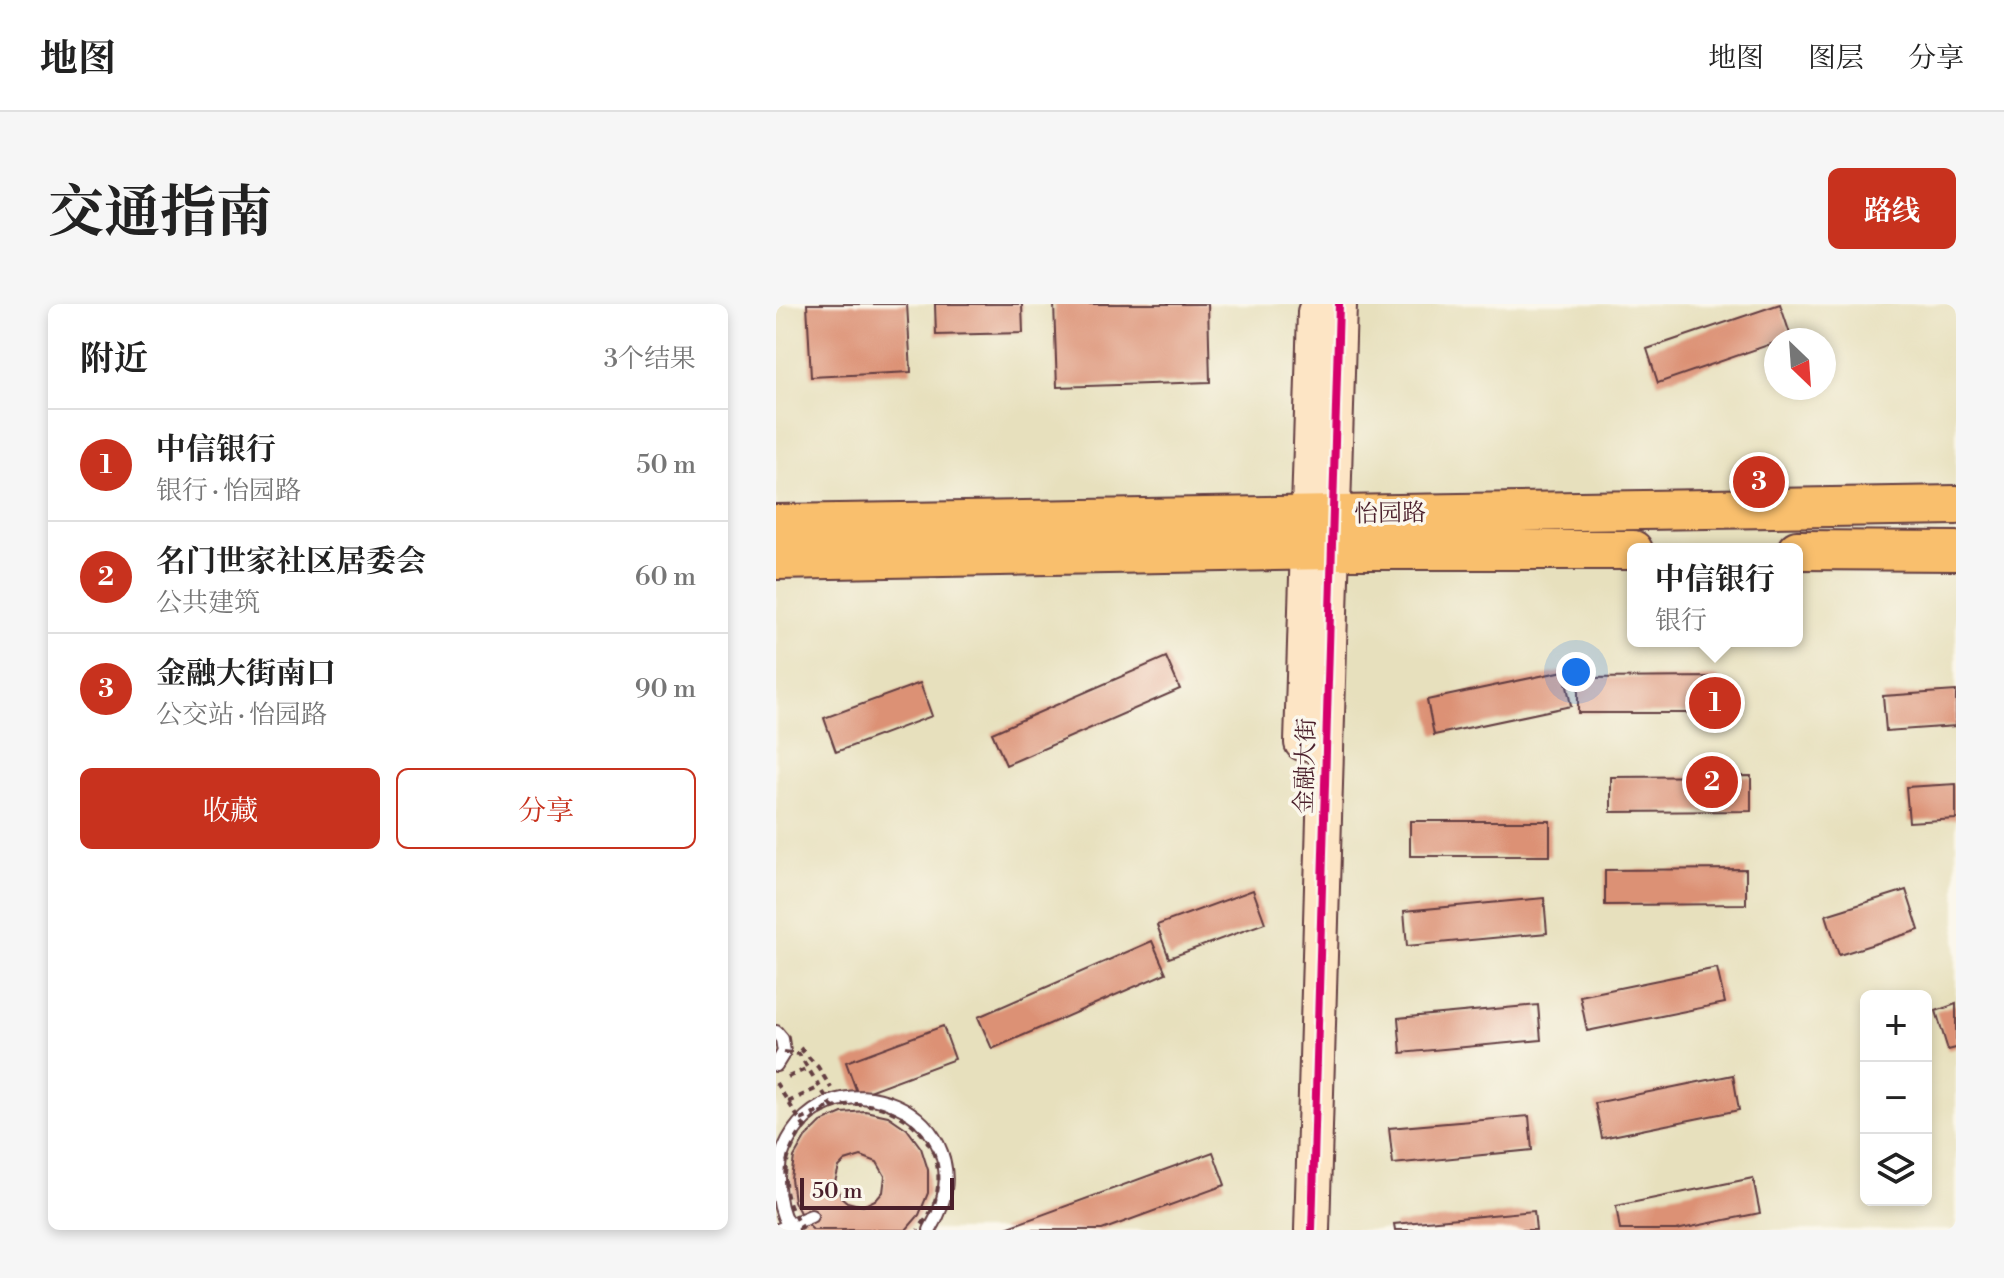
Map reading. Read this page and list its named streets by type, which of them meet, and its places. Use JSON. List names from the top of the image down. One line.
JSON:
{"streets":{"main road":["怡园路"],"street":["金融大街"]},"crossings":[["怡园路","金融大街"]],"scale_bar":"50 m","north":"bottom right","page":{"header":"地图","nav":["地图","图层","分享"],"title":"交通指南","buttons":["路线",["收藏","分享"]],"heading":["附近","3个结果"],"list":[{"mark":"1","name":"中信银行","note":"银行 · 怡园路","value":"50 m"},{"mark":"2","name":"名门世家社区居委会","note":"公共建筑","value":"60 m"},{"mark":"3","name":"金融大街南口","note":"公交站 · 怡园路","value":"90 m"}],"pins":["3","1","2"],"popup":["中信银行","银行"],"map_buttons":["+","−"],"scale":"50 m"}}
